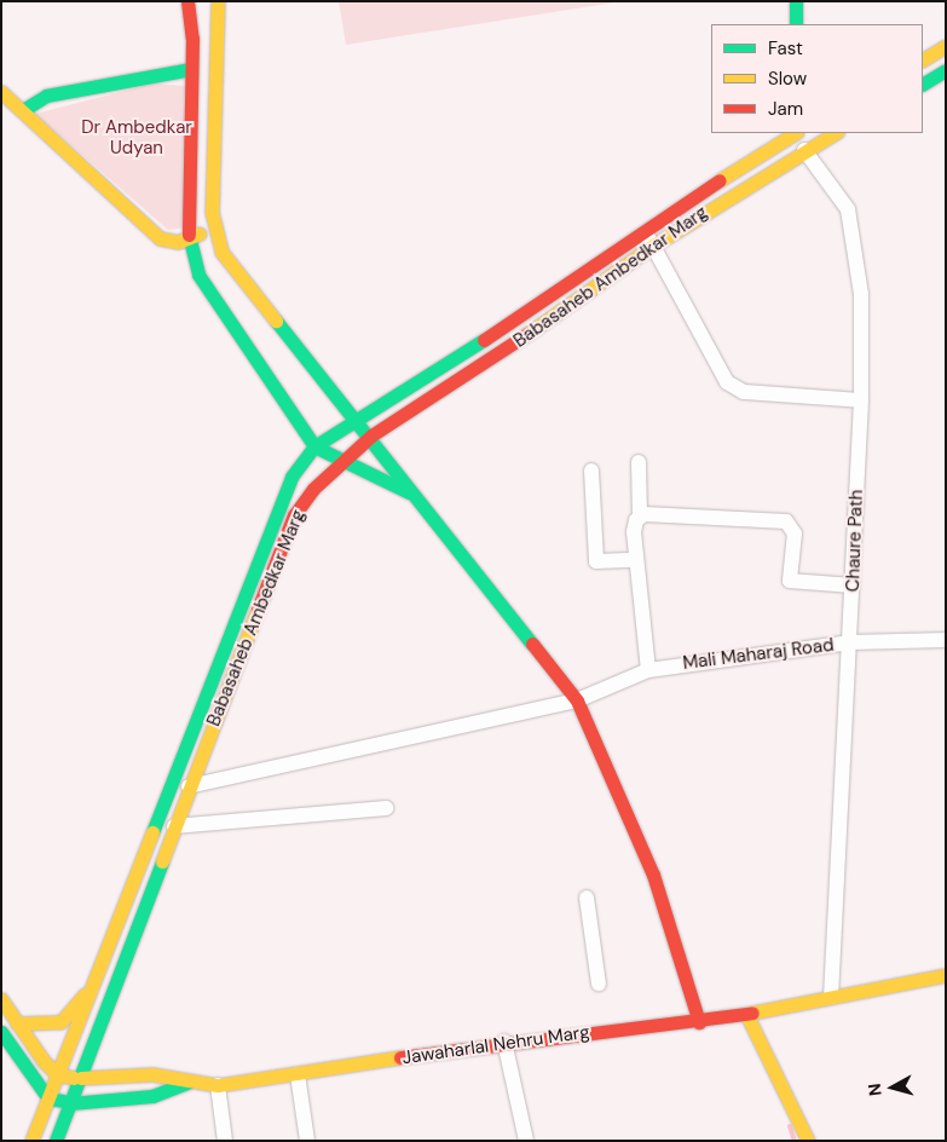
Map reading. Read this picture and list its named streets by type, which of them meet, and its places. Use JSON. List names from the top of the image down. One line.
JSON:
{"streets":{"main road":["Babasaheb Ambedkar Marg","Jawaharlal Nehru Marg"],"street":["Chaure Path","Mali Maharaj Road"]},"crossings":[["Babasaheb Ambedkar Marg","Chaure Path"],["Babasaheb Ambedkar Marg","Mali Maharaj Road"],["Babasaheb Ambedkar Marg","Jawaharlal Nehru Marg"],["Chaure Path","Mali Maharaj Road"],["Chaure Path","Jawaharlal Nehru Marg"]],"parks":["Dr Ambedkar Udyan"],"legend":["Fast","Slow","Jam"],"north":"left"}
